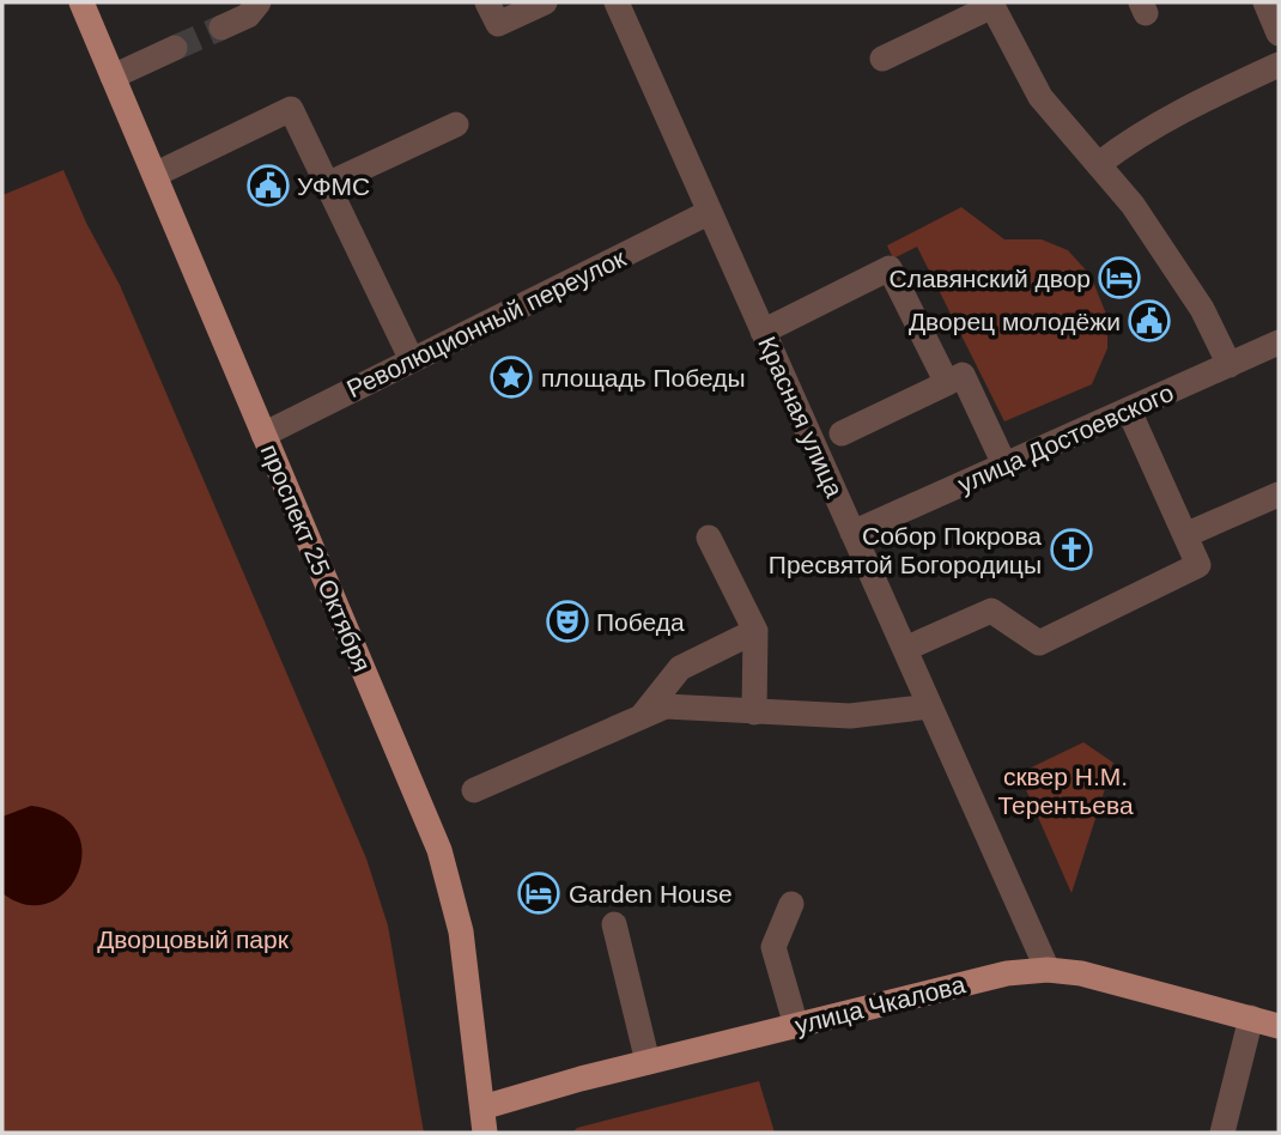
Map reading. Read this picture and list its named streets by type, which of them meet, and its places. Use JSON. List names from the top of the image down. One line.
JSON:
{"streets":{"main road":["проспект 25 Октября","улица Чкалова"],"street":["Революционный переулок","Красная улица","улица Достоевского"]},"crossings":[["Революционный переулок","Красная улица"],["Революционный переулок","проспект 25 Октября"],["Красная улица","улица Достоевского"],["Красная улица","улица Чкалова"],["проспект 25 Октября","улица Чкалова"]],"parks":["сквер Н.М. Терентьева","Дворцовый парк"],"places":{"public building":["УФМС","Дворец молодёжи"],"hotel":["Славянский двор","Garden House"],"place":["площадь Победы"],"church":["Собор Покрова Пресвятой Богородицы"],"theatre":["Победа"]}}
